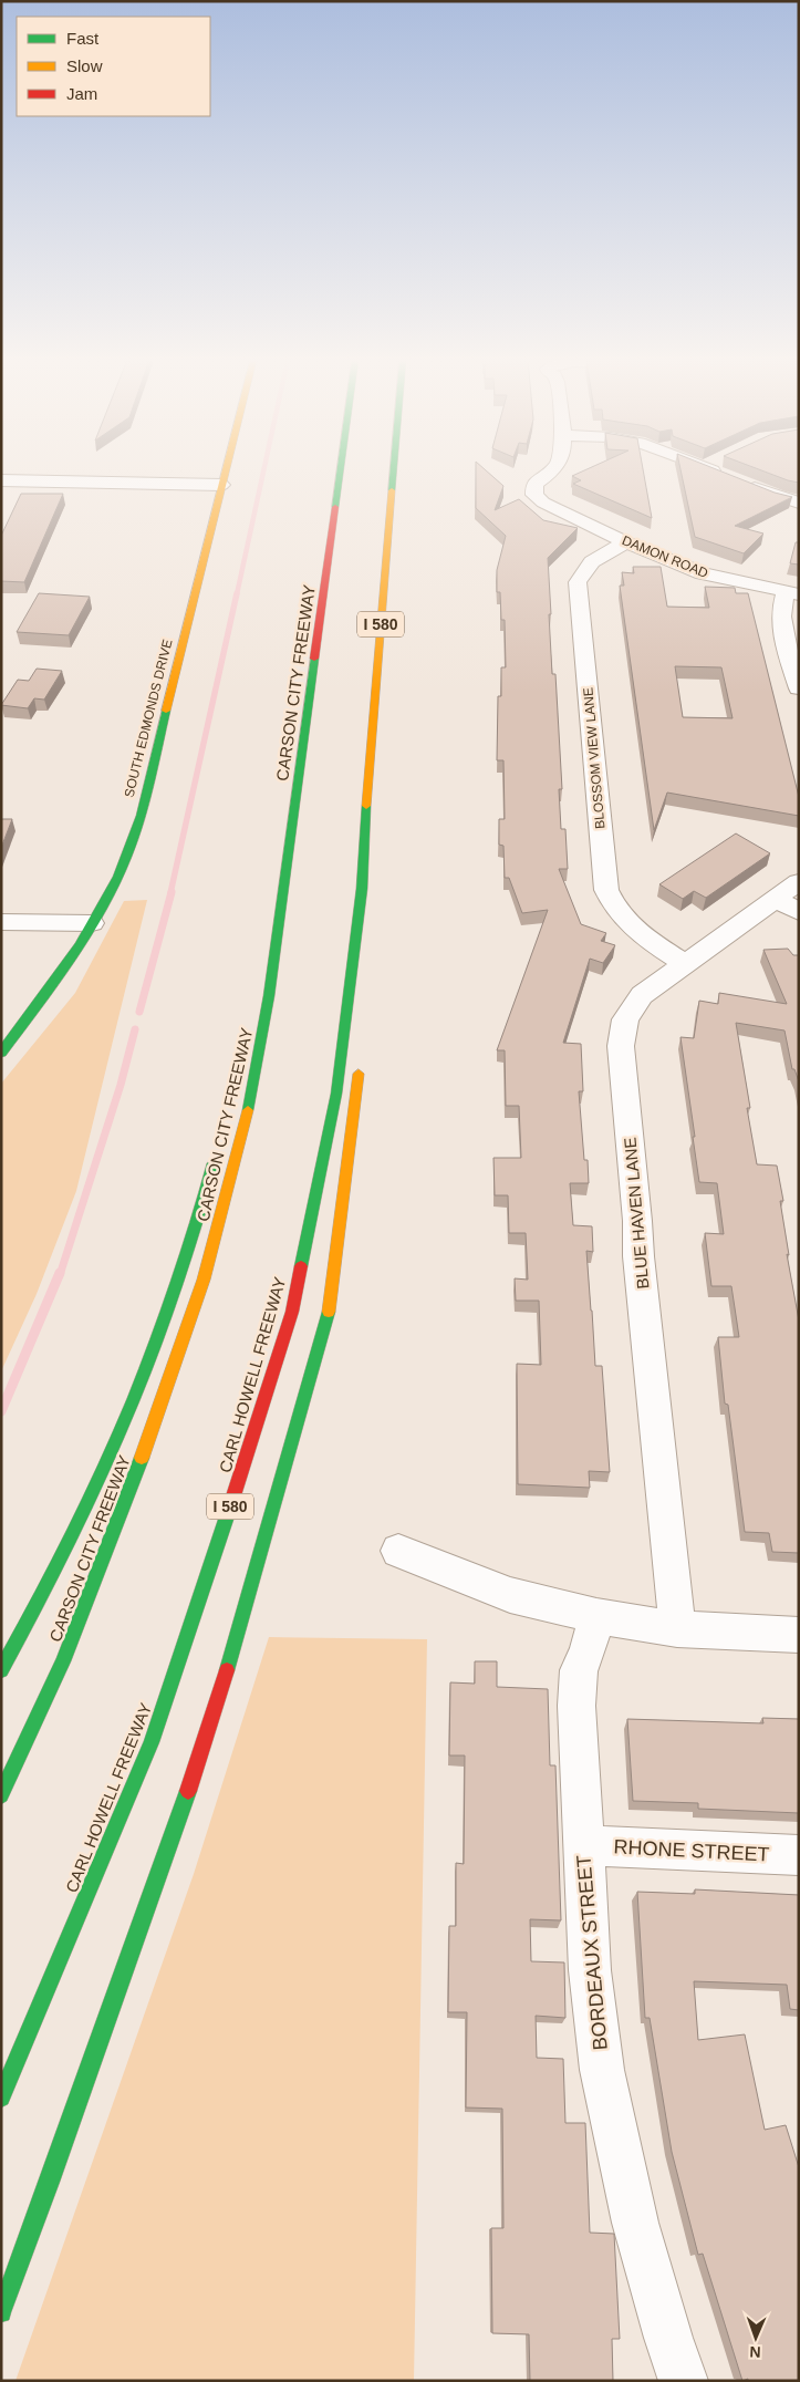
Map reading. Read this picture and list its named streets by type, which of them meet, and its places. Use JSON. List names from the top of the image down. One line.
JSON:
{"streets":{"main road":["I 580","CARSON CITY FREEWAY","SOUTH EDMONDS DRIVE","CARL HOWELL FREEWAY"],"street":["DAMON ROAD","BLOSSOM VIEW LANE","BLUE HAVEN LANE","RHONE STREET","BORDEAUX STREET"]},"crossings":[["DAMON ROAD","BLOSSOM VIEW LANE"],["I 580","CARL HOWELL FREEWAY"],["BLOSSOM VIEW LANE","BLUE HAVEN LANE"],["RHONE STREET","BORDEAUX STREET"]],"legend":["Fast","Slow","Jam"],"north":"bottom"}
